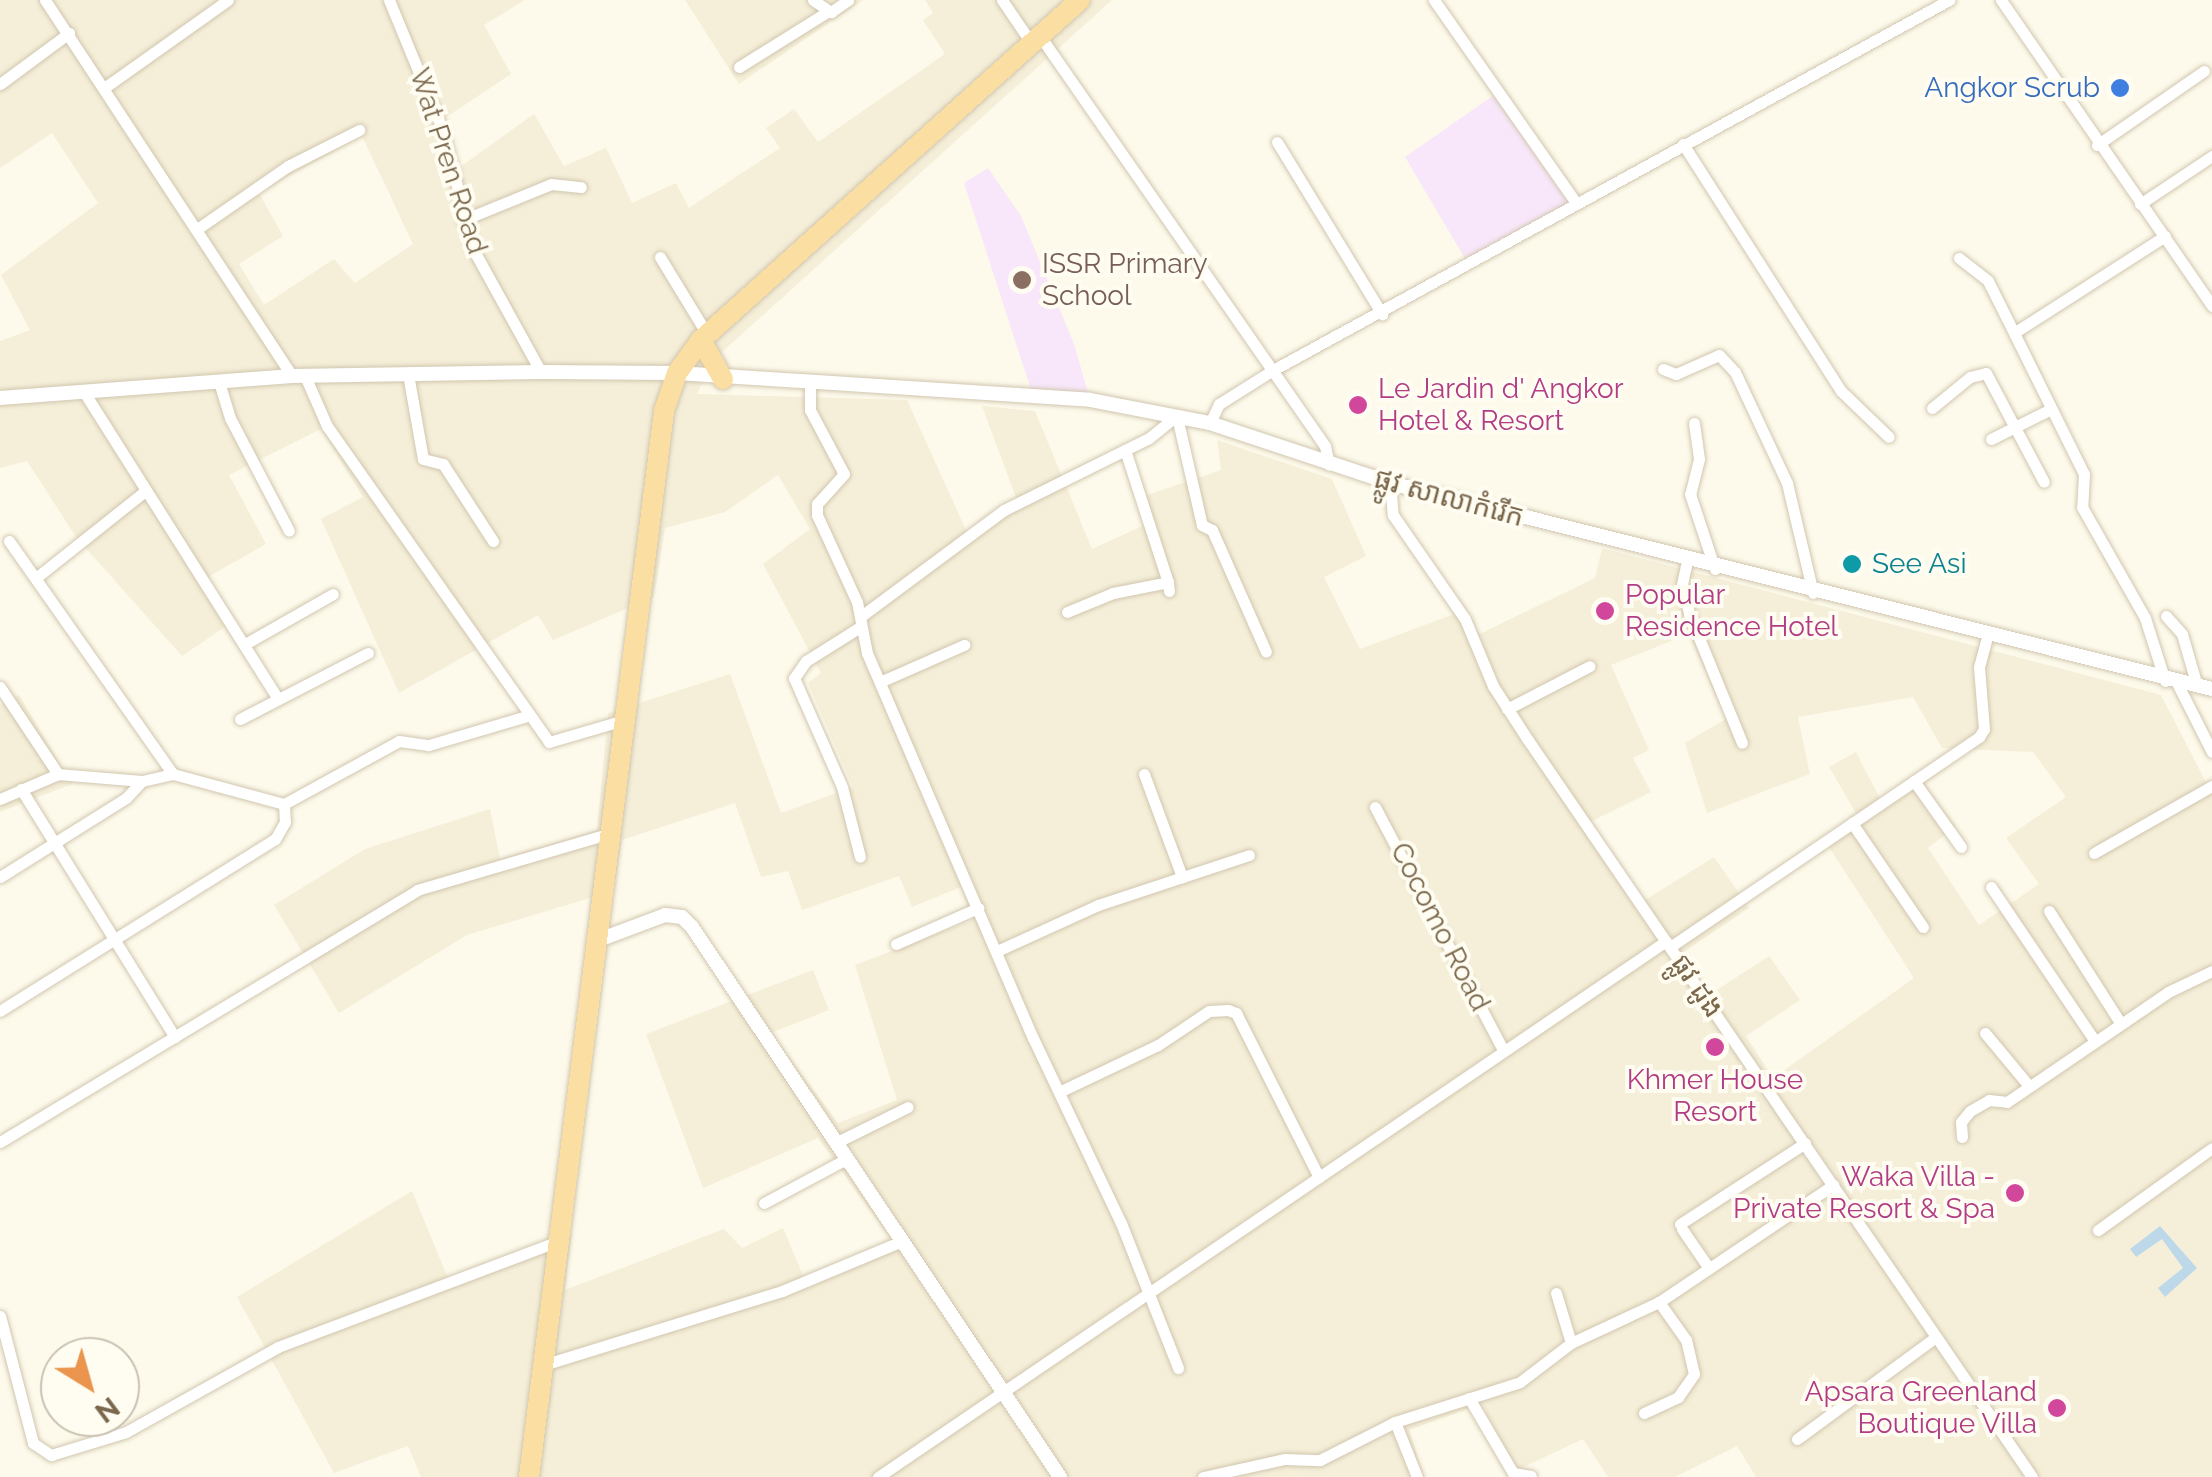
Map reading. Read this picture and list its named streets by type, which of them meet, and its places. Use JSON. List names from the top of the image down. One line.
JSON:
{"streets":{"street":["Wat Pren Road","ផ្លូវ សាលាកំរើក","Cocomo Road","ផ្លូវ ដូង"]},"crossings":[["Wat Pren Road","ផ្លូវ សាលាកំរើក"],["ផ្លូវ សាលាកំរើក","ផ្លូវ ដូង"]],"places":["Angkor Scrub","ISSR Primary School","Le Jardin d' Angkor Hotel & Resort","See Asi","Popular Residence Hotel","Khmer House Resort","Waka Villa - Private Resort & Spa","Apsara Greenland Boutique Villa"],"north":"bottom right"}
